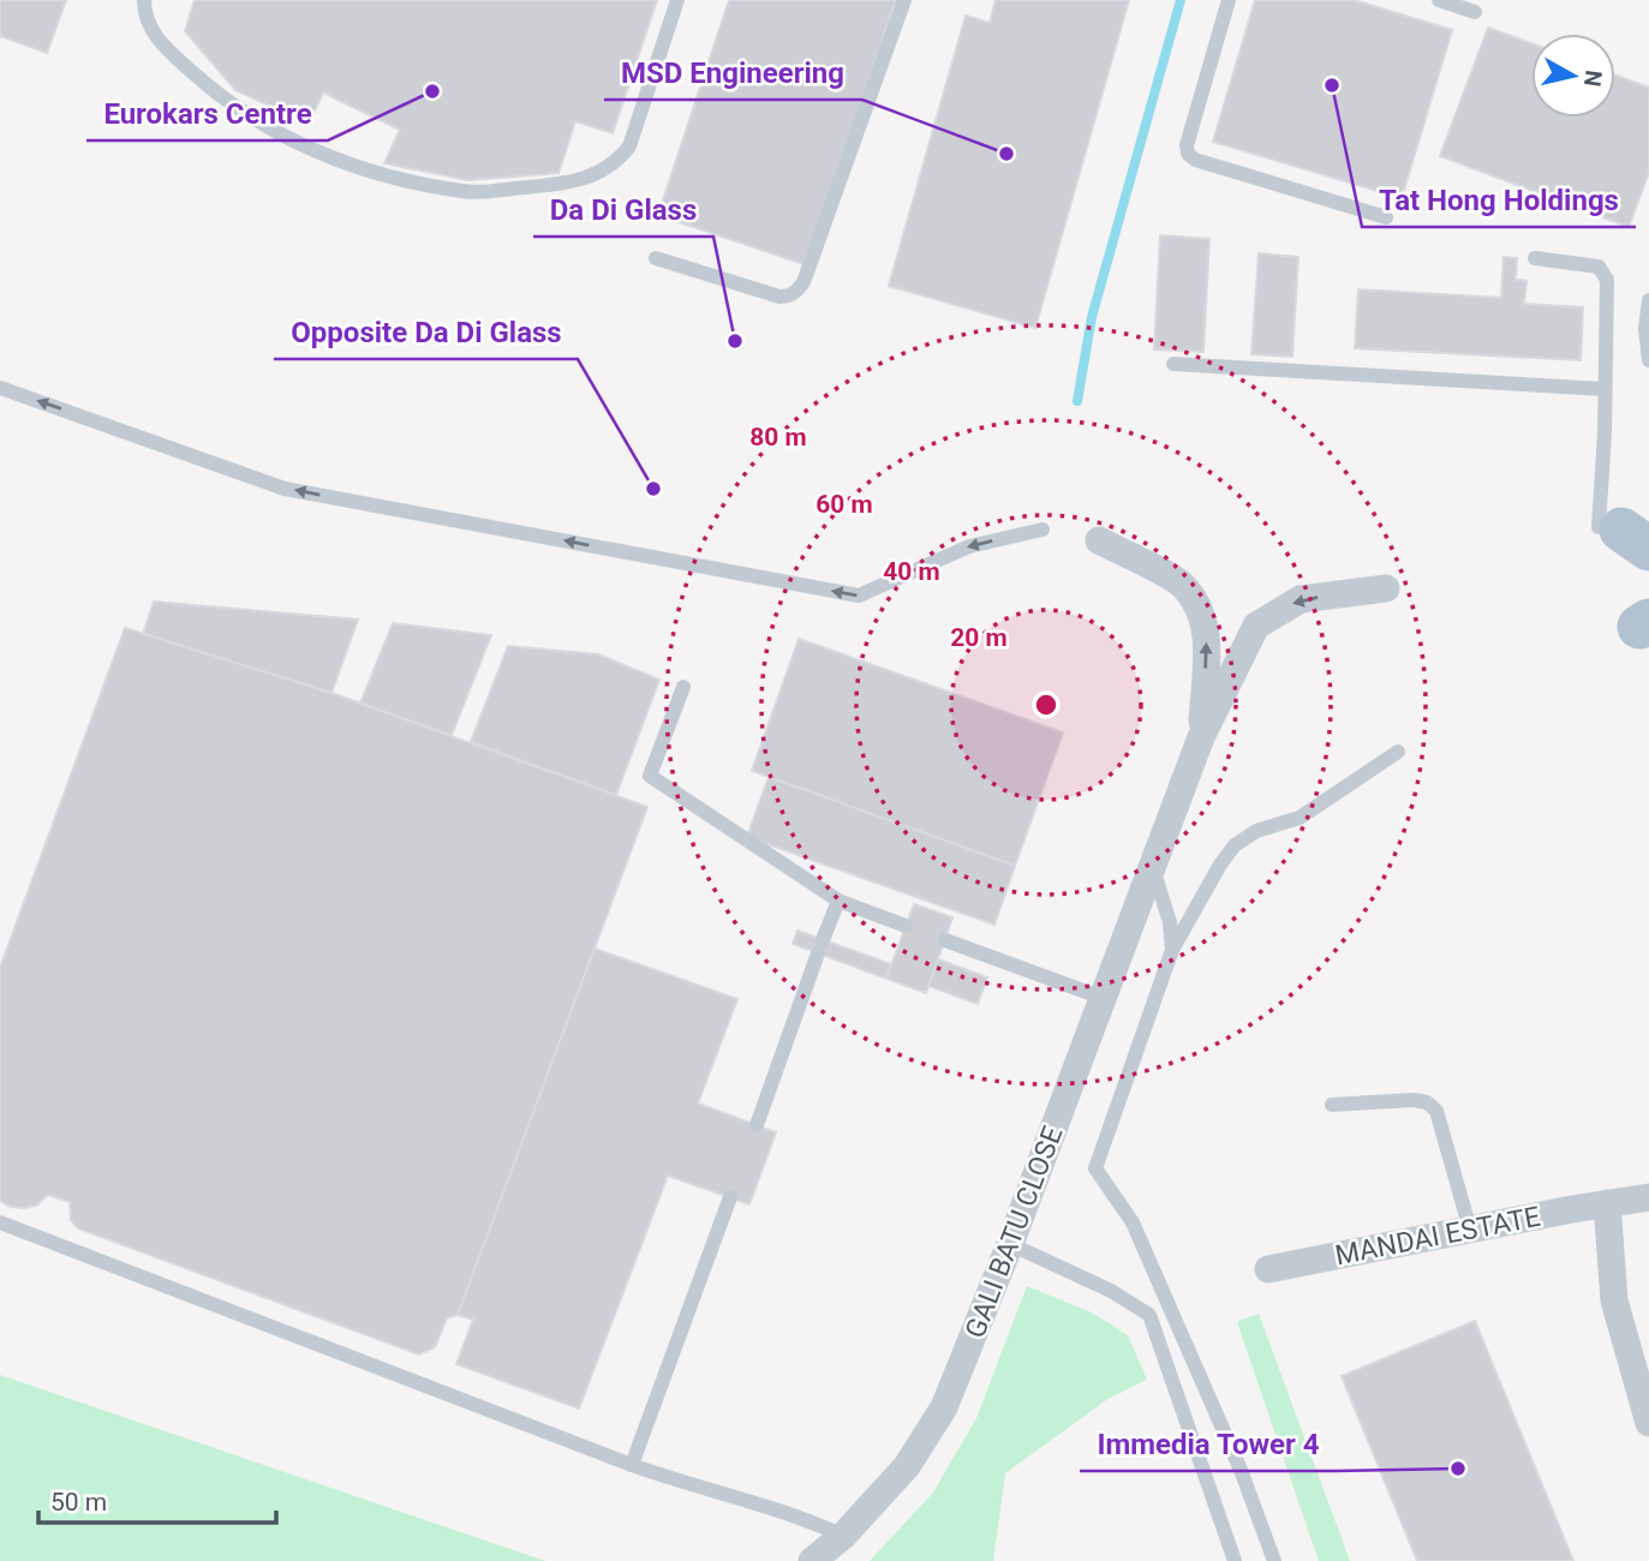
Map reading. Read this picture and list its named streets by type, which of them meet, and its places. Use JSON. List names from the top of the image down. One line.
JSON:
{"streets":{"street":["GALI BATU CLOSE","MANDAI ESTATE"]},"places":["Tat Hong Holdings","Eurokars Centre","MSD Engineering","Da Di Glass","Opposite Da Di Glass","Immedia Tower 4"],"scale_bar":"50 m","north":"right","rings":["80 m","60 m","40 m","20 m"]}
